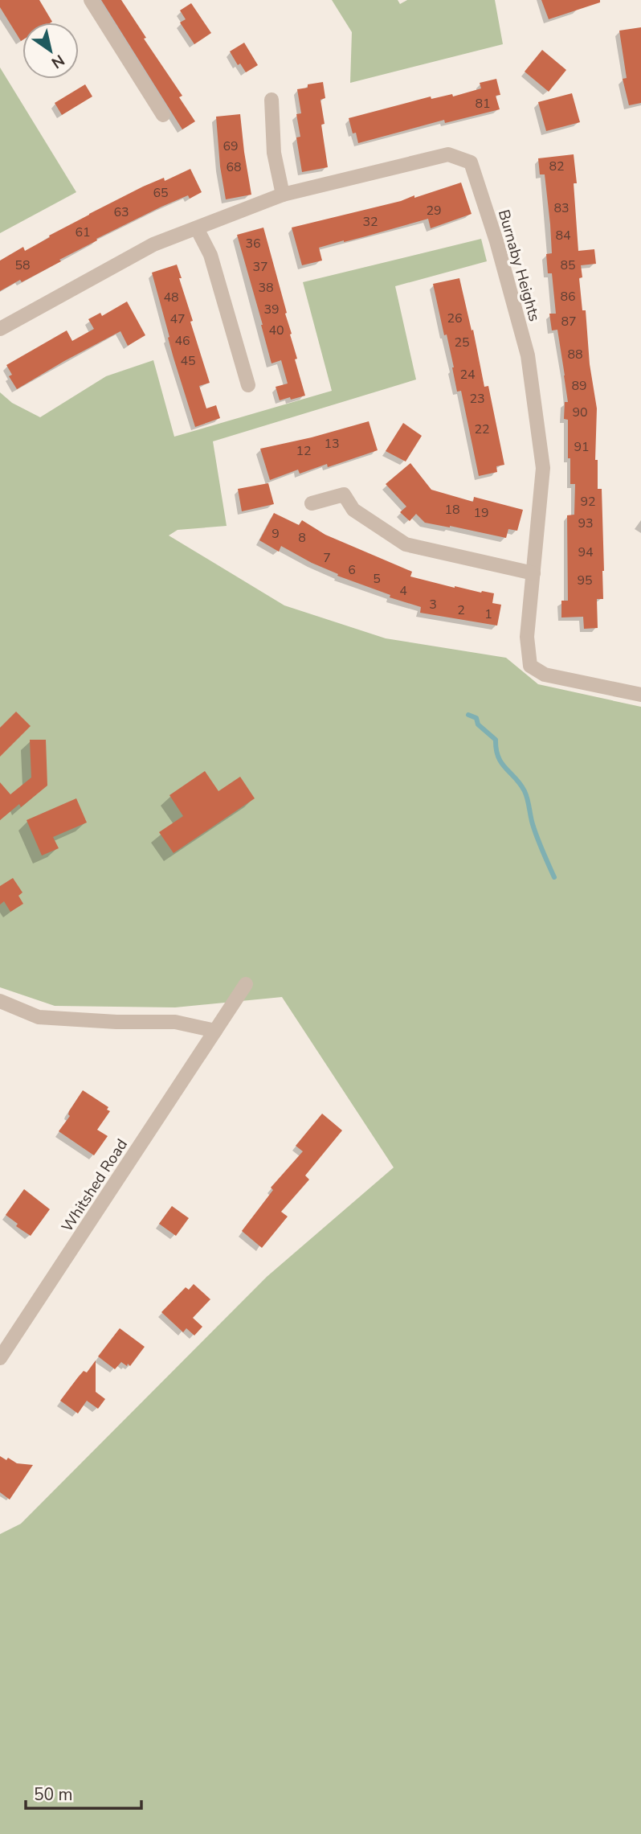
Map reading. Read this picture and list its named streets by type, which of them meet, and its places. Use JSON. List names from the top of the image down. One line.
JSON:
{"streets":{"street":["Burnaby Heights","Whitshed Road"]},"house_numbers":["81","69","82","68","65","83","29","63","32","61","84","36","58","85","37","38","86","48","39","26","47","87","40","46","25","88","45","24","89","23","90","22","13","91","12","92","18","19","93","9","8","94","7","6","5","95","4","3","2","1"],"scale_bar":"50 m","north":"bottom right"}
